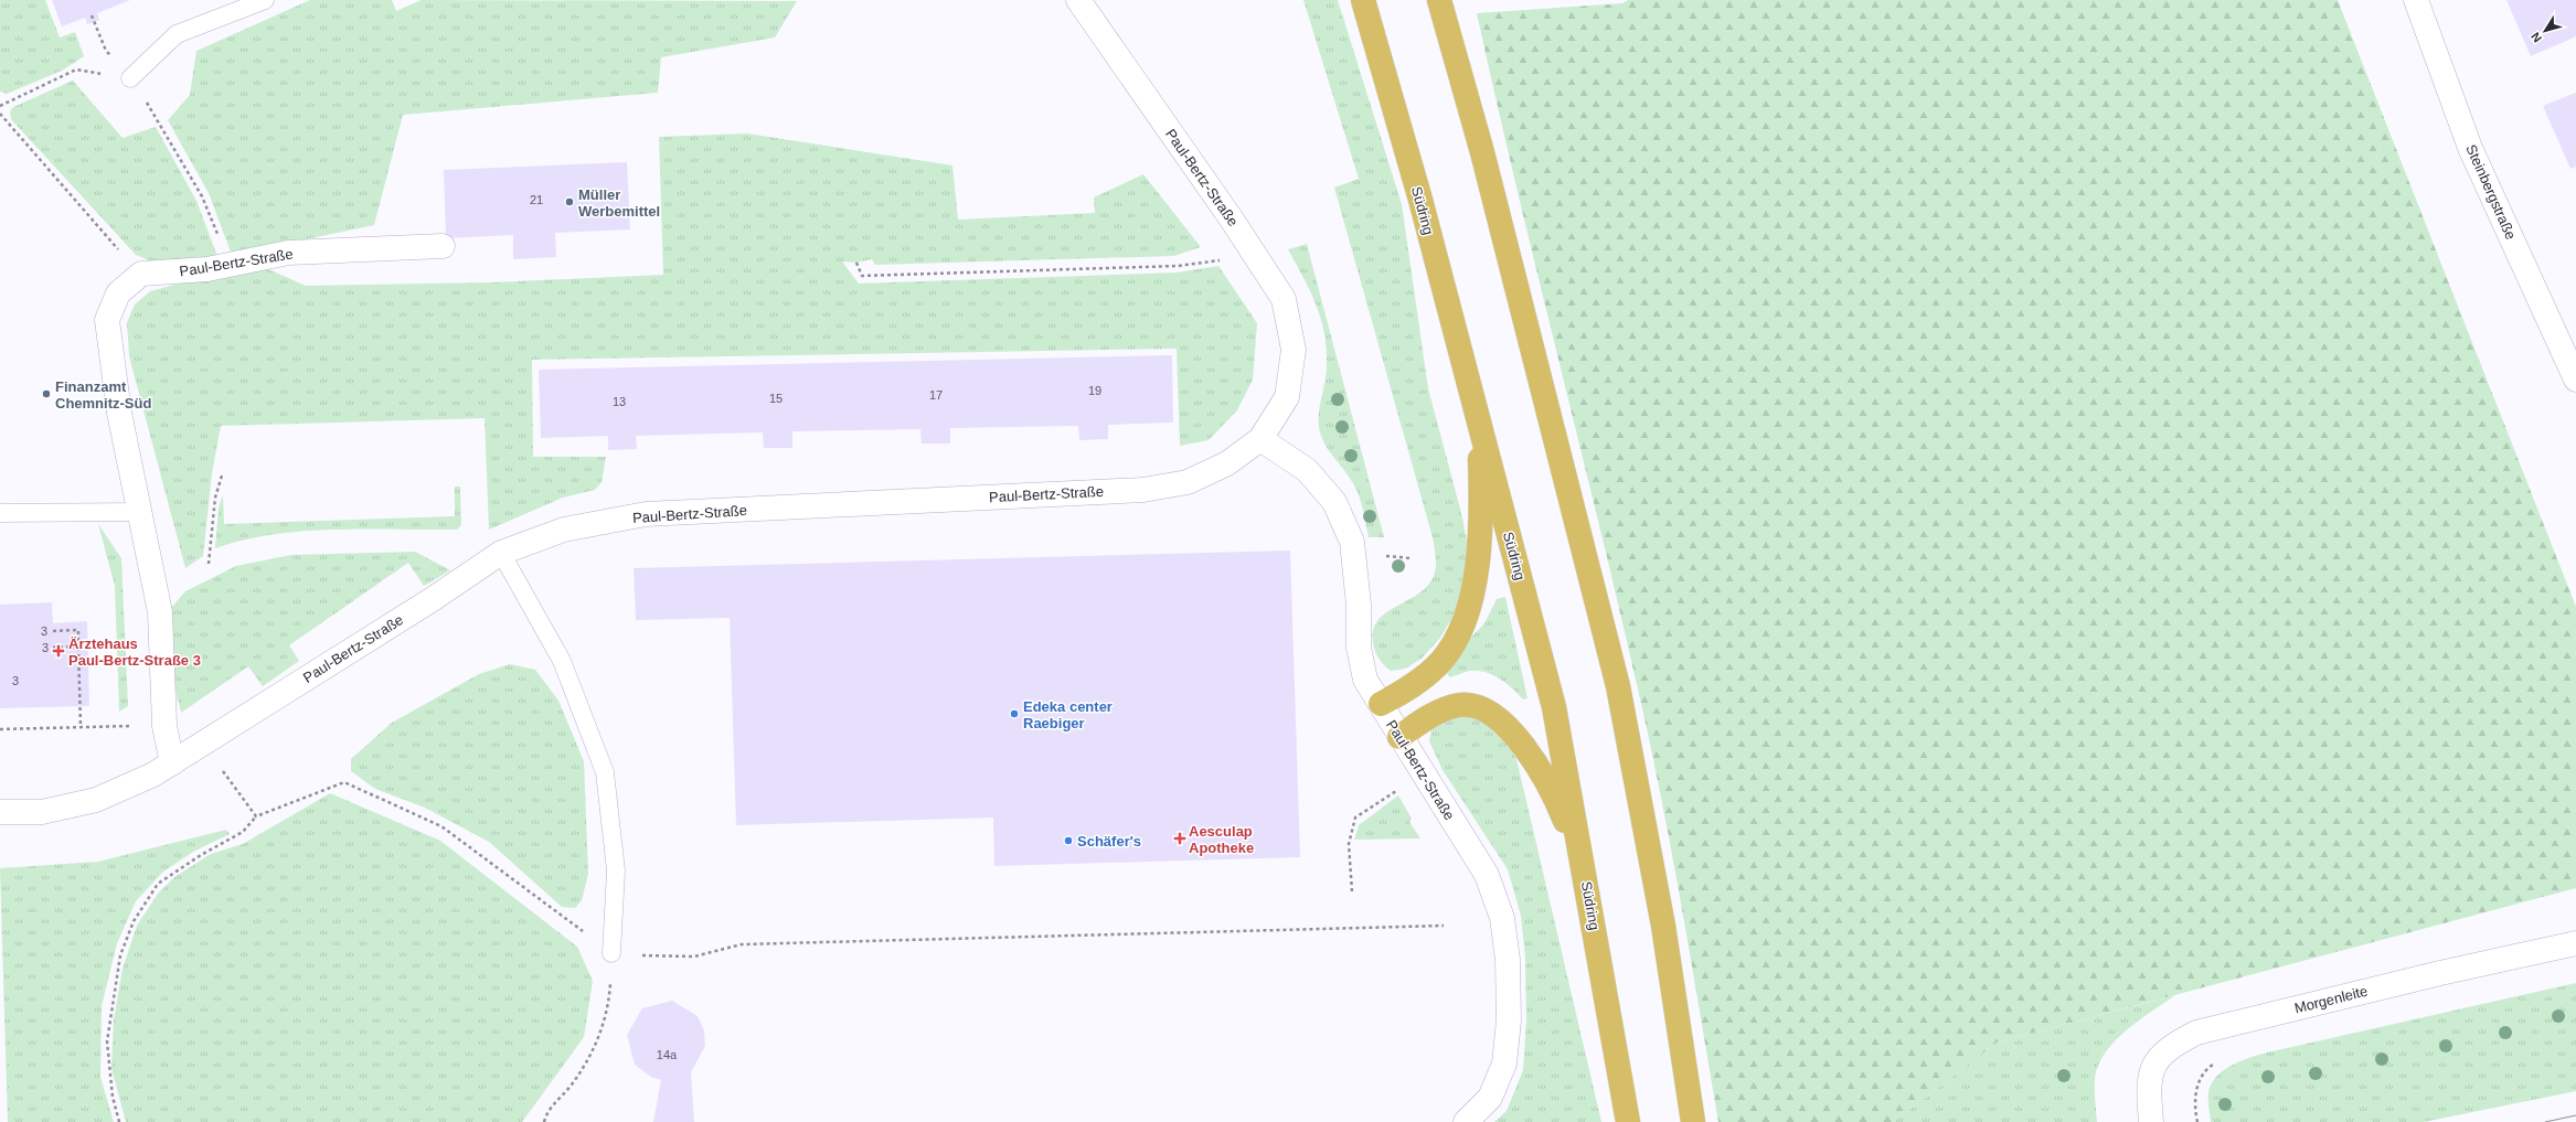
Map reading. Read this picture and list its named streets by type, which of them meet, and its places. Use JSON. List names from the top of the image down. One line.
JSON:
{"streets":{"main road":["Südring"],"street":["Paul-Bertz-Straße","Steinbergstraße","Morgenleite"]},"places":{"other":["Müller Werbemittel","Finanzamt Chemnitz-Süd","Edeka center Raebiger","Schäfer's"],"health":["Ärztehaus Paul-Bertz-Straße 3","Aesculap Apotheke"]},"house_numbers":["21","19","17","15","13","3","3","3","14a"],"north":"bottom left"}
